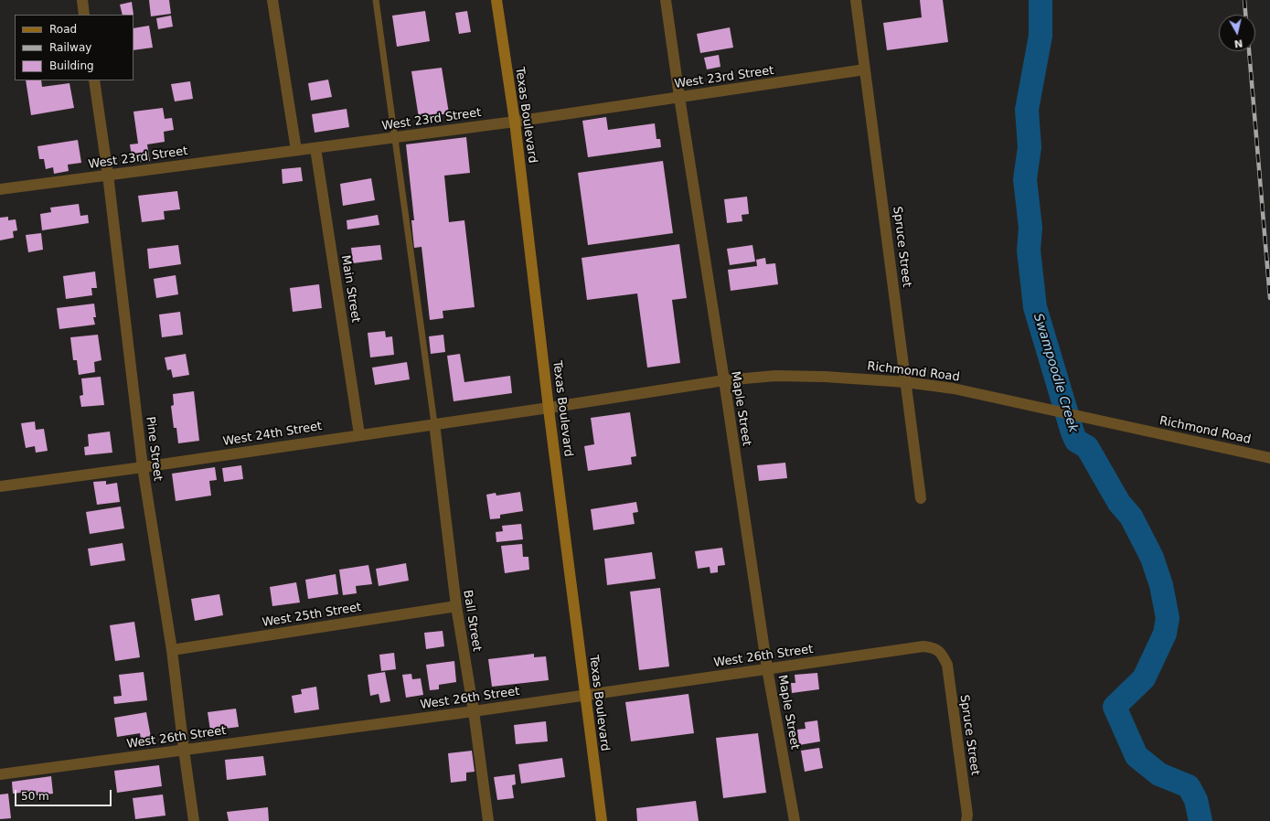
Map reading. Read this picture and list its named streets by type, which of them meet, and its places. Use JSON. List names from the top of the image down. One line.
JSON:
{"streets":{"main road":["Texas Boulevard"],"street":["West 23rd Street","Spruce Street","Main Street","Richmond Road","Maple Street","West 24th Street","Pine Street","West 25th Street","Ball Street","West 26th Street"]},"crossings":[["West 23rd Street","Texas Boulevard"],["West 23rd Street","Spruce Street"],["West 23rd Street","Main Street"],["West 23rd Street","Maple Street"],["West 23rd Street","Pine Street"],["Texas Boulevard","Richmond Road"],["Texas Boulevard","West 24th Street"],["Texas Boulevard","West 26th Street"],["Spruce Street","Richmond Road"],["Spruce Street","West 26th Street"],["Main Street","West 24th Street"],["Richmond Road","Maple Street"],["Richmond Road","West 24th Street"],["Maple Street","West 26th Street"],["West 24th Street","Pine Street"],["West 24th Street","Ball Street"],["Pine Street","West 25th Street"],["Pine Street","West 26th Street"],["West 25th Street","Ball Street"],["Ball Street","West 26th Street"]],"water":["Swampoodle Creek"],"legend":["Road","Railway","Building"],"scale_bar":"50 m","north":"bottom"}
